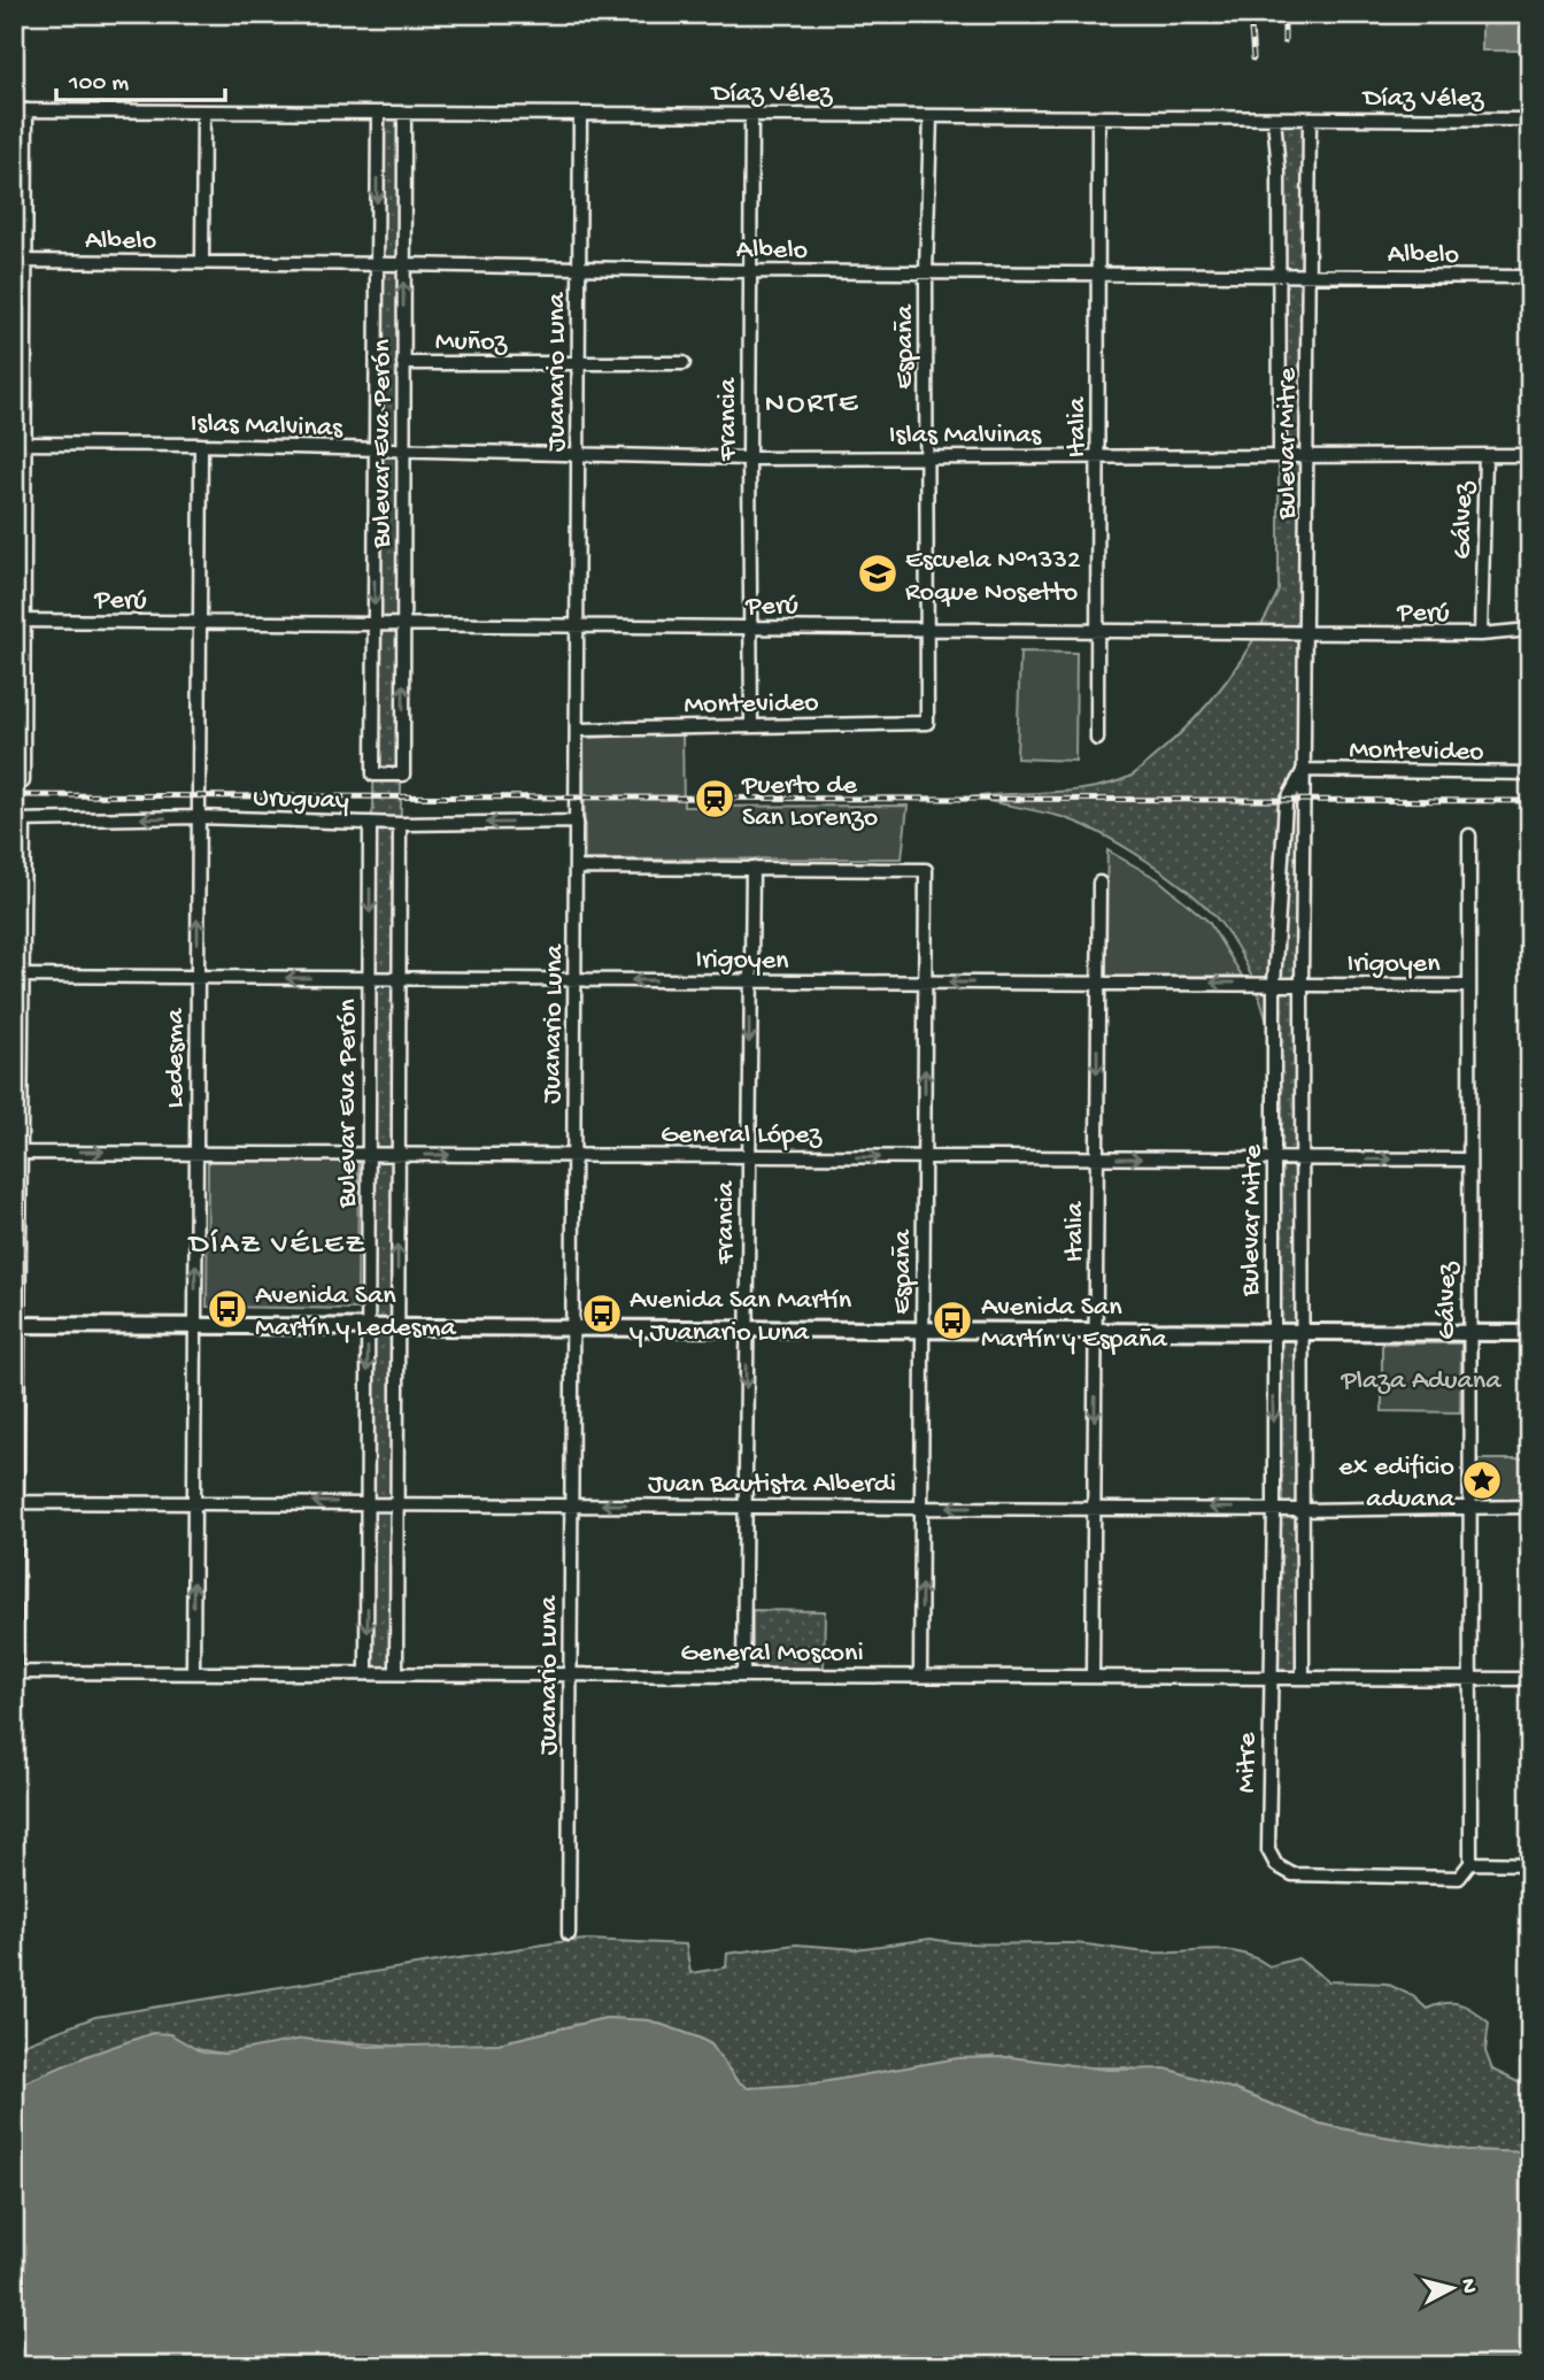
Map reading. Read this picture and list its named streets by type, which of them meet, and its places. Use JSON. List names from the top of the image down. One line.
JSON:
{"streets":{"street":["Díaz Vélez","Albelo","Muñoz","España","Juanario Luna","Francia","Islas Malvinas","Italia","Bulevar Eva Perón","Bulevar Mitre","Gálvez","Perú","Montevideo","Uruguay","Irigoyen","Ledesma","General López","Juan Bautista Alberdi","General Mosconi","Mitre"]},"crossings":[["Díaz Vélez","España"],["Díaz Vélez","Juanario Luna"],["Díaz Vélez","Francia"],["Díaz Vélez","Italia"],["Díaz Vélez","Bulevar Eva Perón"],["Díaz Vélez","Bulevar Mitre"],["Albelo","España"],["Albelo","Juanario Luna"],["Albelo","Francia"],["Albelo","Italia"],["Albelo","Bulevar Eva Perón"],["Albelo","Bulevar Mitre"],["Muñoz","Juanario Luna"],["Muñoz","Bulevar Eva Perón"],["España","Francia"],["España","Islas Malvinas"],["España","Perú"],["España","Montevideo"],["España","Irigoyen"],["España","General López"],["España","Juan Bautista Alberdi"],["España","General Mosconi"],["Juanario Luna","Islas Malvinas"],["Juanario Luna","Perú"],["Juanario Luna","Montevideo"],["Juanario Luna","Uruguay"],["Juanario Luna","Irigoyen"],["Juanario Luna","General López"],["Juanario Luna","Juan Bautista Alberdi"],["Juanario Luna","General Mosconi"],["Francia","Islas Malvinas"],["Francia","Perú"],["Francia","Montevideo"],["Francia","Irigoyen"],["Francia","General López"],["Francia","Juan Bautista Alberdi"],["Francia","General Mosconi"],["Islas Malvinas","Italia"],["Islas Malvinas","Bulevar Eva Perón"],["Islas Malvinas","Bulevar Mitre"],["Islas Malvinas","Gálvez"],["Islas Malvinas","Ledesma"],["Italia","Perú"],["Italia","Irigoyen"],["Italia","General López"],["Italia","Juan Bautista Alberdi"],["Italia","General Mosconi"],["Bulevar Eva Perón","Perú"],["Bulevar Eva Perón","Uruguay"],["Bulevar Eva Perón","Irigoyen"],["Bulevar Eva Perón","General López"],["Bulevar Eva Perón","Juan Bautista Alberdi"],["Bulevar Eva Perón","General Mosconi"],["Bulevar Mitre","Perú"],["Bulevar Mitre","Montevideo"],["Bulevar Mitre","Irigoyen"],["Bulevar Mitre","General López"],["Bulevar Mitre","Juan Bautista Alberdi"],["Bulevar Mitre","General Mosconi"],["Bulevar Mitre","Mitre"],["Gálvez","Perú"],["Gálvez","Irigoyen"],["Gálvez","General López"],["Gálvez","Juan Bautista Alberdi"],["Gálvez","General Mosconi"],["Gálvez","Mitre"],["Perú","Ledesma"],["Uruguay","Ledesma"],["Irigoyen","Ledesma"],["Ledesma","General López"],["Ledesma","Juan Bautista Alberdi"],["Ledesma","General Mosconi"],["General Mosconi","Mitre"]],"one_way":["Uruguay","Irigoyen","Ledesma","General López","Juan Bautista Alberdi"],"districts":["NORTE","DÍAZ VÉLEZ"],"parks":["Plaza Aduana"],"places":{"school or university":["Escuela N°1332 Roque Nosetto"],"station":["Puerto de San Lorenzo"],"bus stop":["Avenida San Martín y Ledesma","Avenida San Martín y Juanario Luna","Avenida San Martín y España"],"place":["ex edificio aduana"]},"scale_bar":"100 m","north":"right"}
